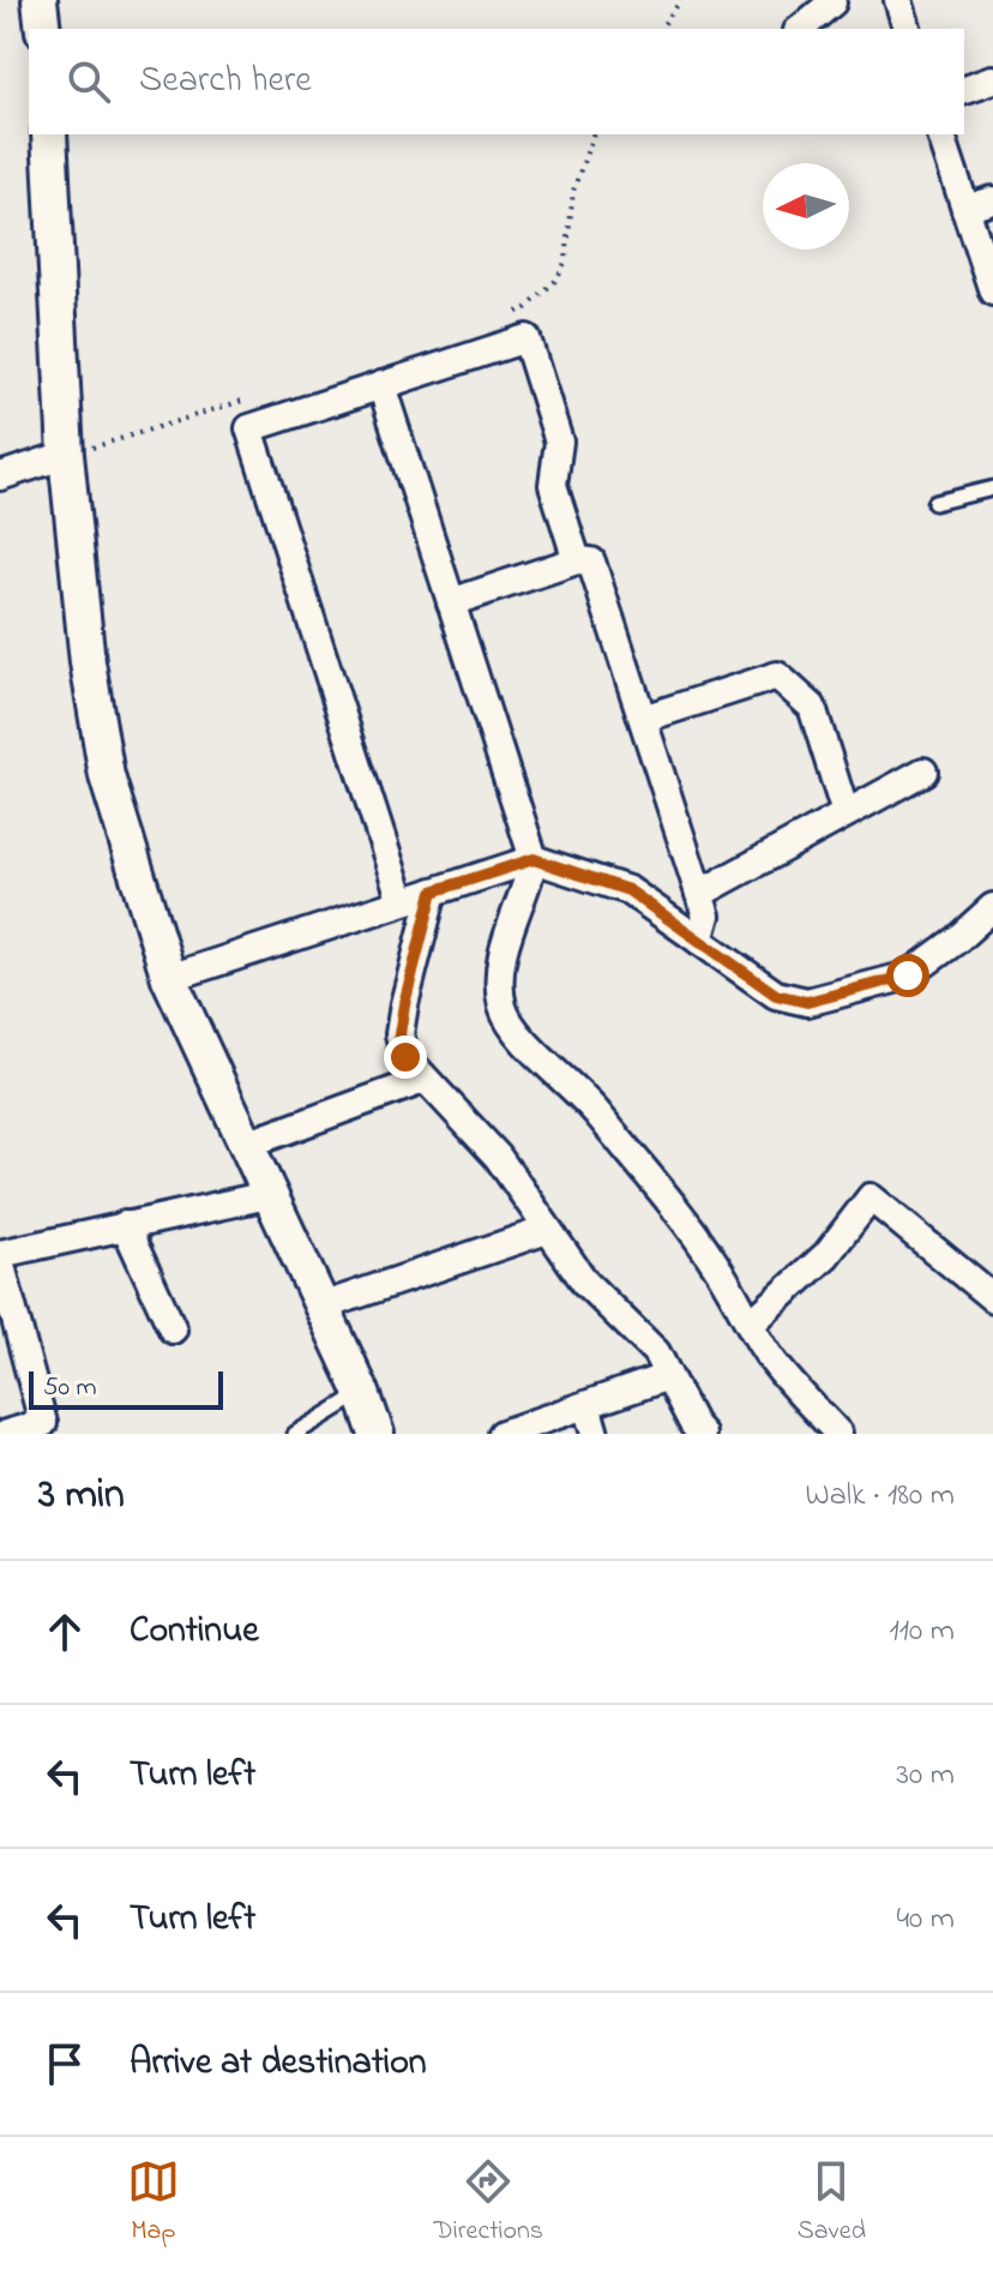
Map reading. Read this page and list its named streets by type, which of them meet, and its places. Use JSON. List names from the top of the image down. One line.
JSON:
{"scale_bar":"50 m","north":"left","page":{"search":"Search here","scale":"50 m","heading":["3 min","Walk · 180 m"],"list":[["Continue","110 m"],["Turn left","30 m"],["Turn left","40 m"],"Arrive at destination"],"nav":["Map","Directions","Saved"]}}
